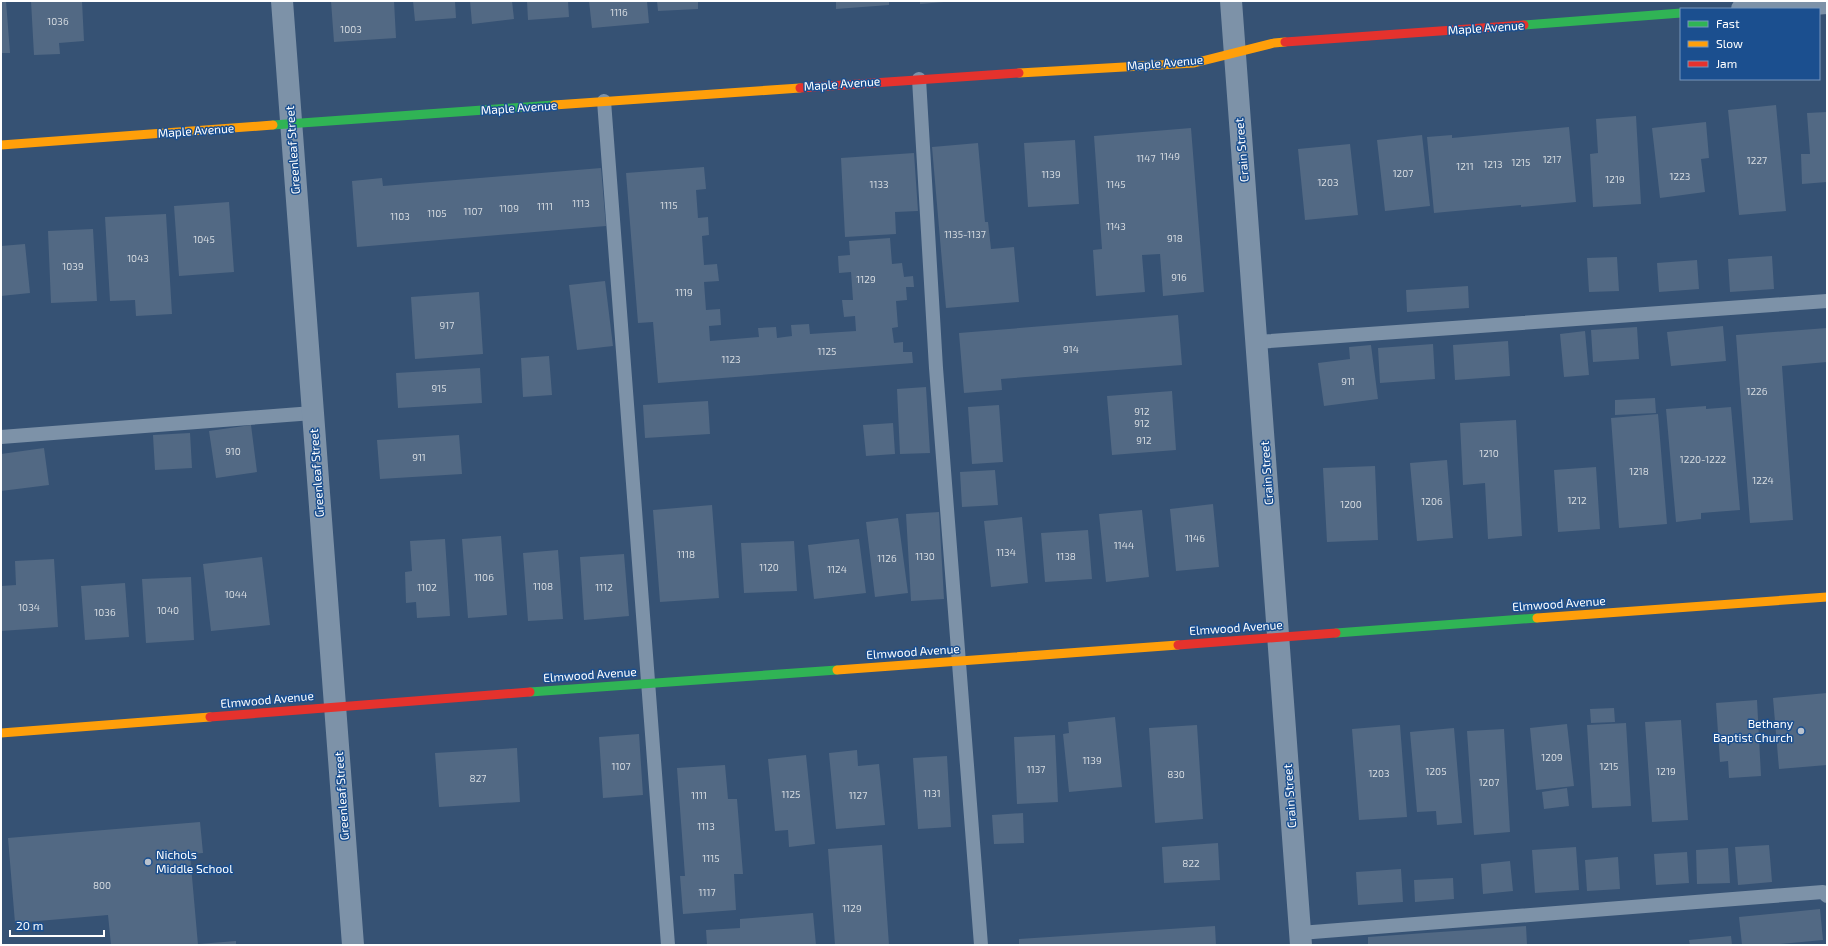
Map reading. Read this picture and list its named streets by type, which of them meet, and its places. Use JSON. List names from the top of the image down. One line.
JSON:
{"streets":{"street":["Maple Avenue","Greenleaf Street","Crain Street","Elmwood Avenue"]},"crossings":[["Maple Avenue","Greenleaf Street"],["Maple Avenue","Crain Street"],["Greenleaf Street","Elmwood Avenue"],["Crain Street","Elmwood Avenue"]],"places":["Bethany Baptist Church","Nichols Middle School"],"house_numbers":["1116","1036","1003","1149","1147","1217","1227","1215","1213","1211","1207","1139","1223","1219","1203","1133","1145","1113","1115","1111","1109","1107","1105","1103","1143","1135-1137","918","1045","1043","1039","916","1129","1119","917","914","1125","1123","911","915","1226","912","912","912","910","1210","911","1220-1222","1218","1224","1212","1206","1200","1146","1144","1134","1118","1130","1138","1126","1120","1124","1106","1108","1102","1112","1044","1034","1040","1036","1209","1139","1107","1215","1137","1205","1219","1203","830","827","1207","1131","1125","1111","1127","1113","1115","822","800","1117","1129"],"legend":["Fast","Slow","Jam"],"scale_bar":"20 m"}
